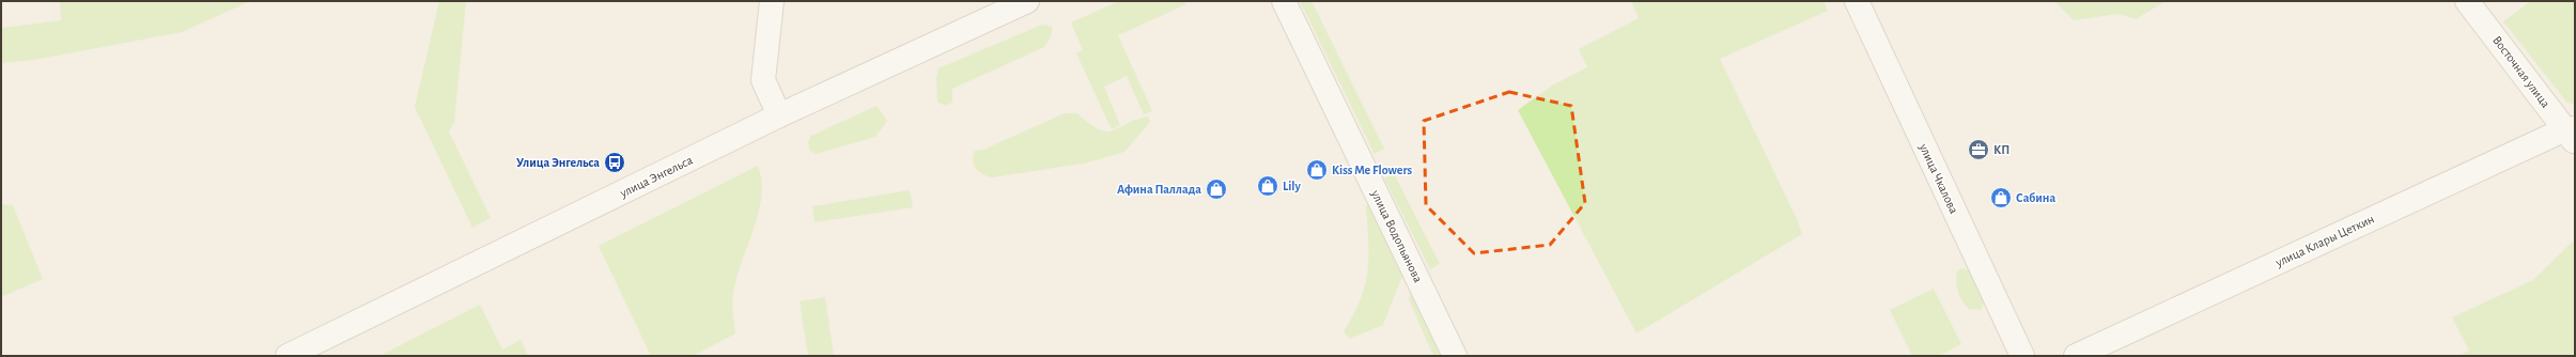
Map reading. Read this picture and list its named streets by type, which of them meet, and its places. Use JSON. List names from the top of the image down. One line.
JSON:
{"streets":{"street":["Восточная улица","улица Энгельса","улица Чкалова","улица Водопьянова","улица Клары Цеткин"]},"crossings":[["Восточная улица","улица Клары Цеткин"]],"places":{"office":["КП"],"bus stop":["Улица Энгельса"],"shop":["Kiss Me Flowers","Lily","Афина Паллада","Сабина"]}}
